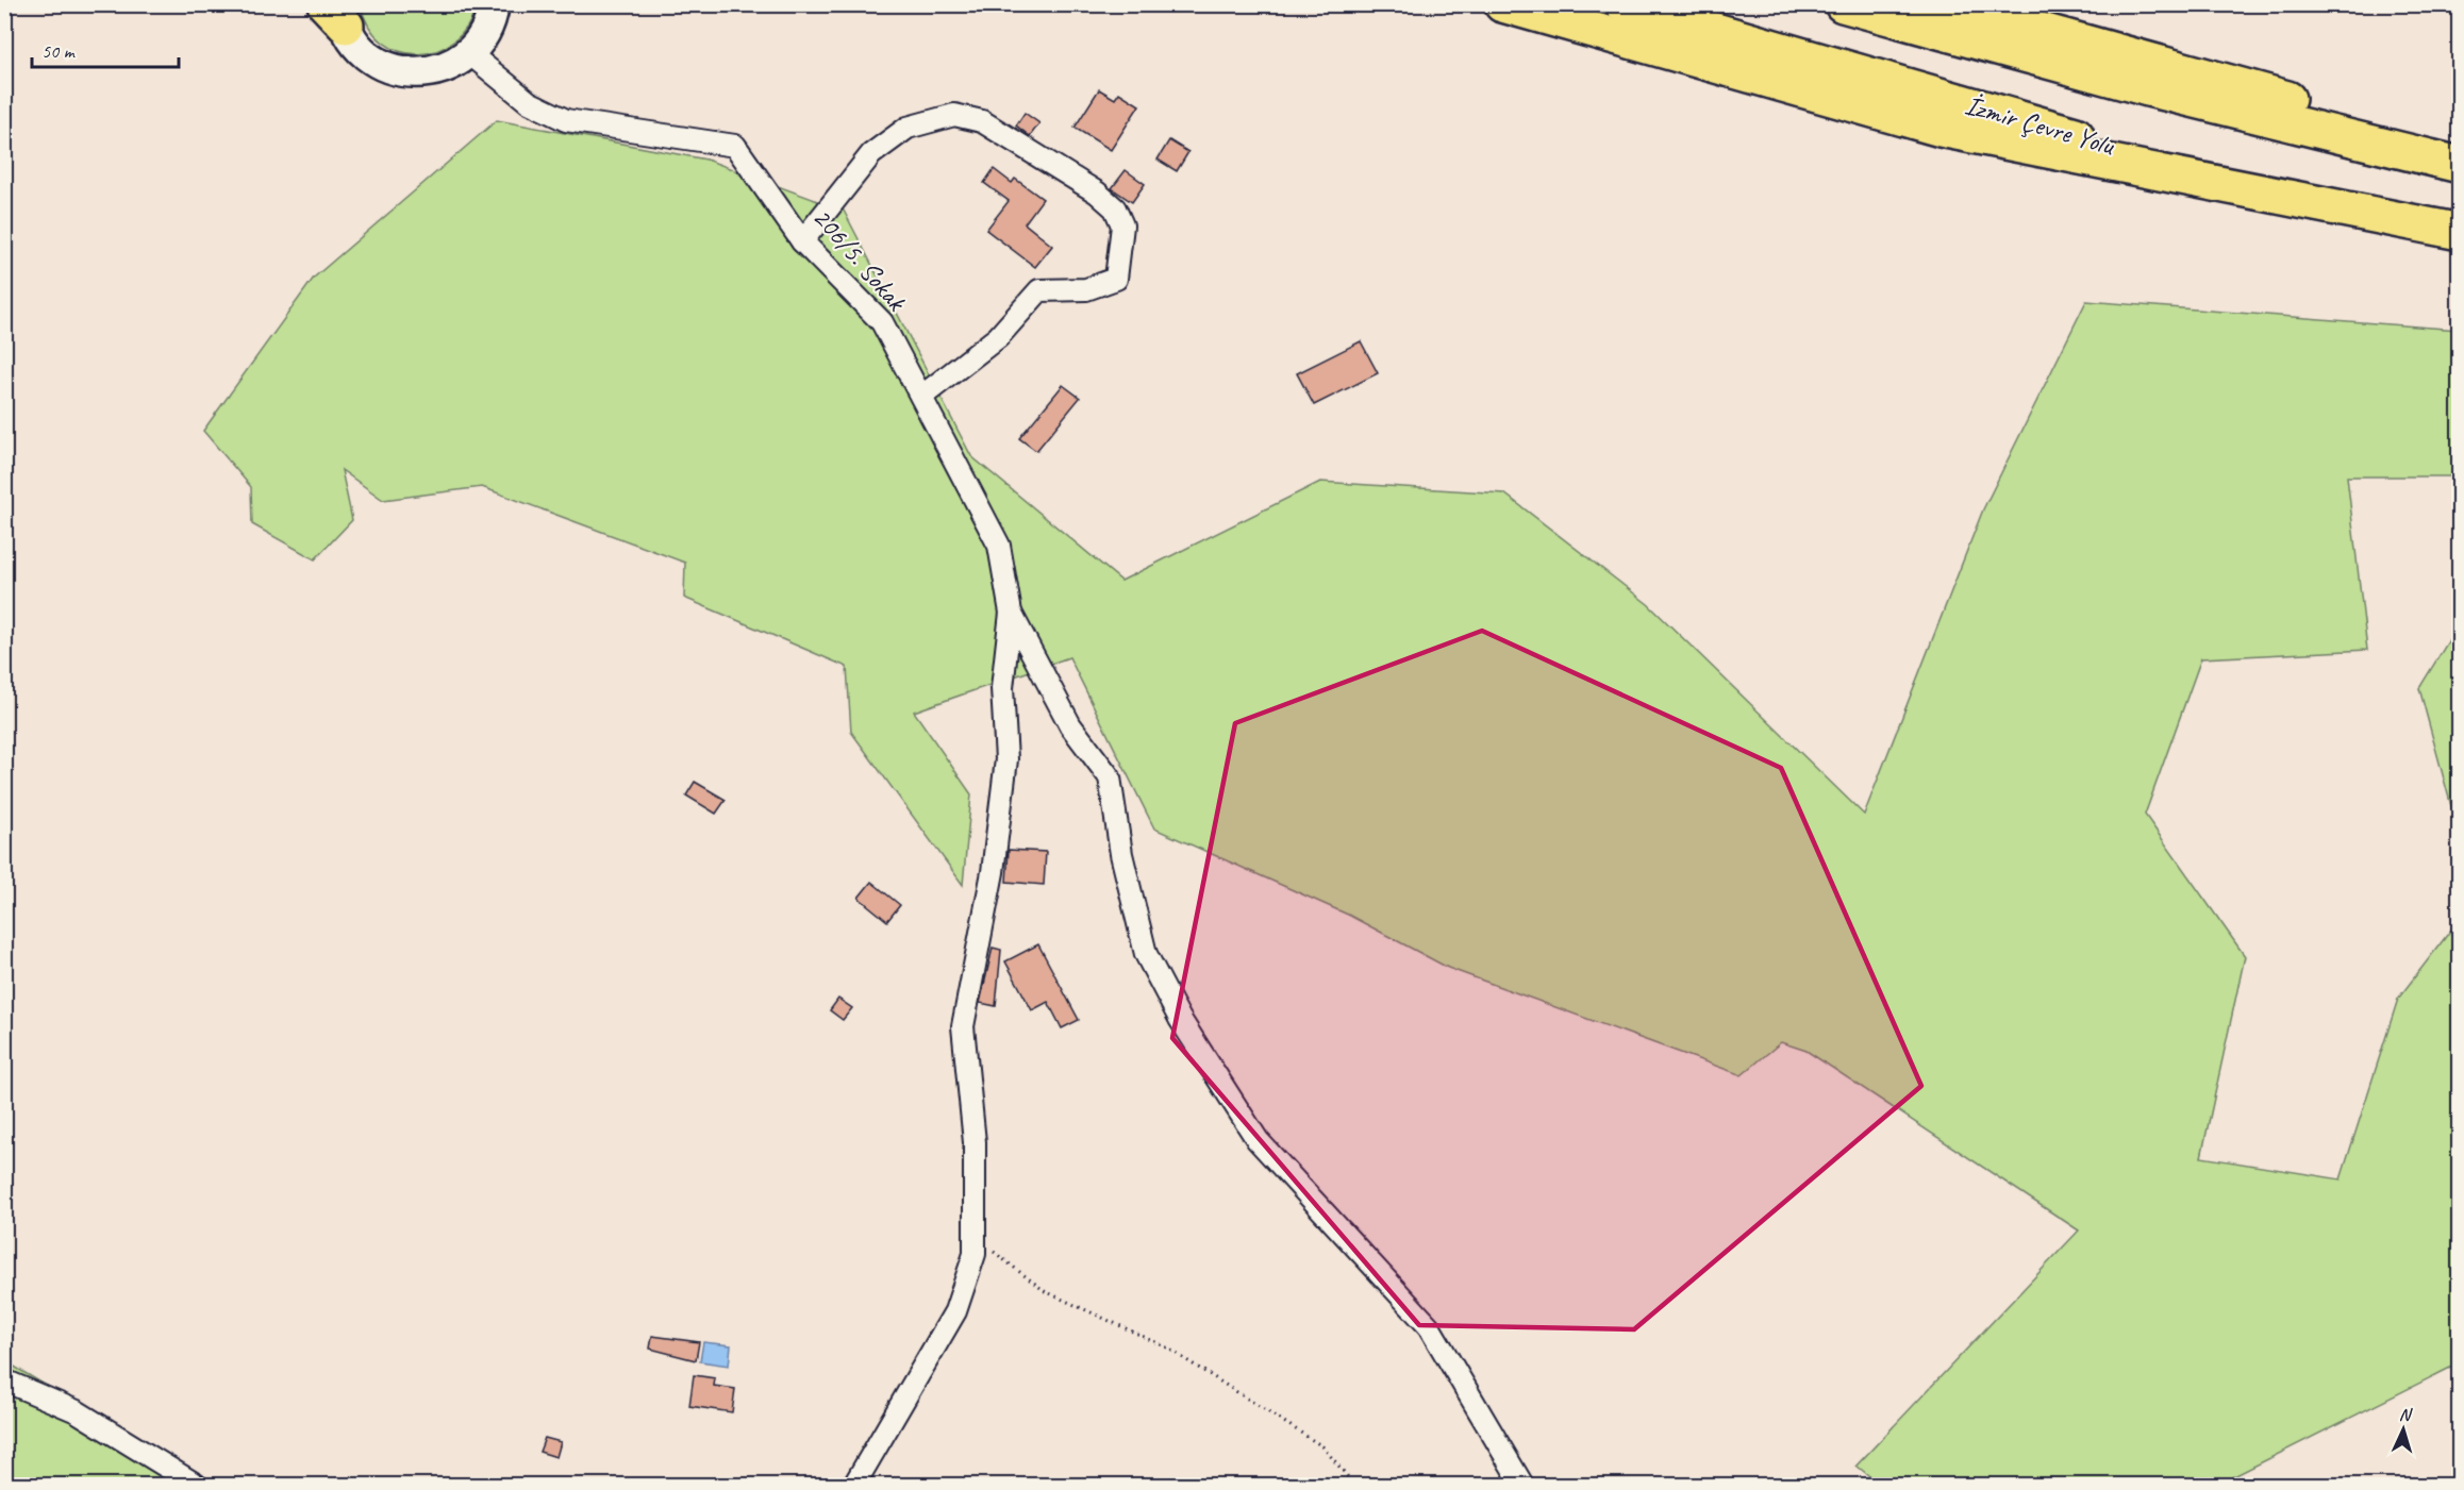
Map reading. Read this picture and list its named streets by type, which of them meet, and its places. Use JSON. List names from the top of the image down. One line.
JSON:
{"streets":{"highway":["İzmir Çevre Yolu"],"street":["206/5. Sokak"]},"scale_bar":"50 m","north":"top"}
